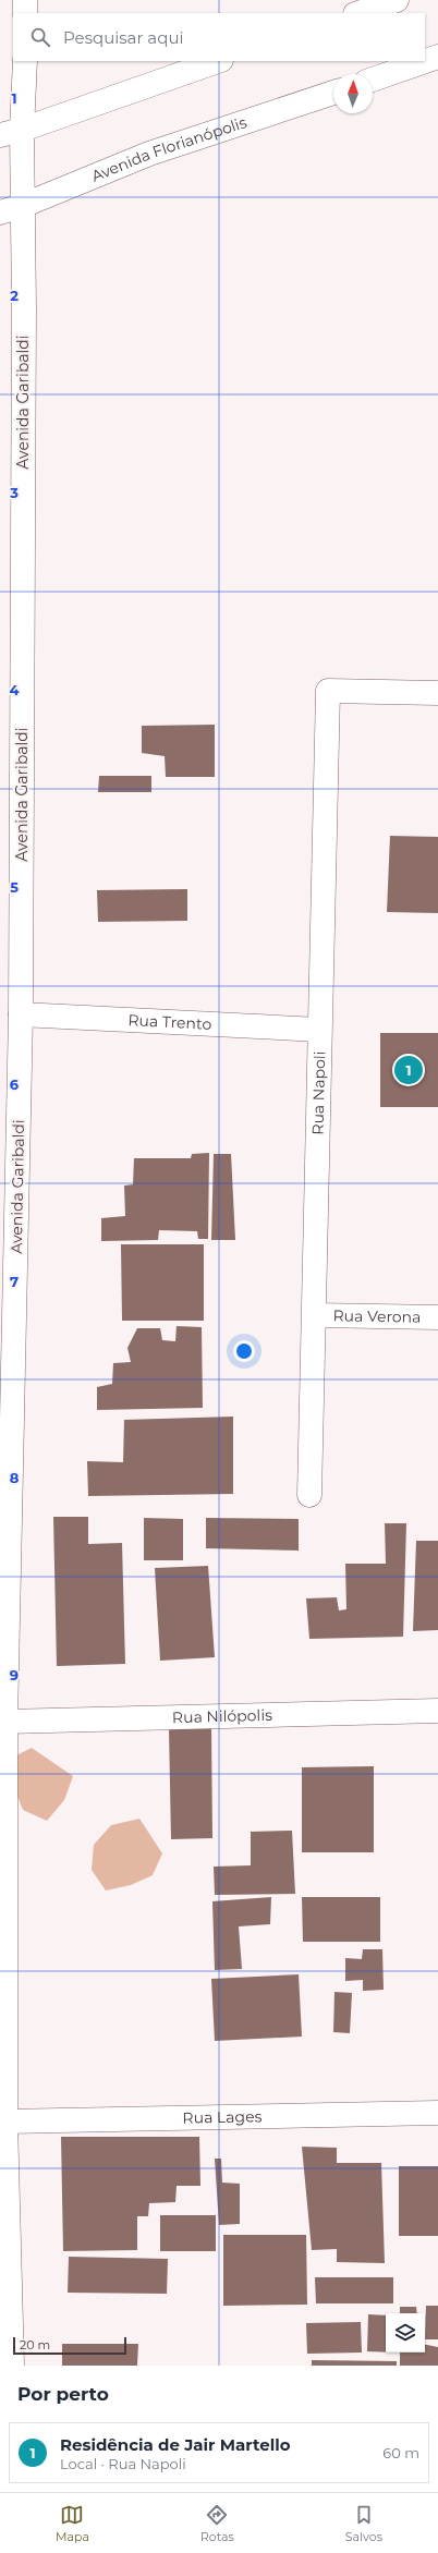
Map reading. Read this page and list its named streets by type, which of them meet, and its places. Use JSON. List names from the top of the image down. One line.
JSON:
{"streets":{"street":["Avenida Florianópolis","Avenida Garibaldi","Rua Trento","Rua Napoli","Rua Verona","Rua Nilópolis","Rua Lages"]},"crossings":[["Avenida Florianópolis","Avenida Garibaldi"],["Avenida Garibaldi","Rua Trento"],["Avenida Garibaldi","Rua Nilópolis"],["Avenida Garibaldi","Rua Lages"],["Rua Trento","Rua Napoli"],["Rua Napoli","Rua Verona"]],"scale_bar":"20 m","north":"top","page":{"search":"Pesquisar aqui","pins":"1","scale":"20 m","heading":"Por perto","list":[{"mark":"1","name":"Residência de Jair Martello","note":"Local · Rua Napoli","value":"60 m"}],"nav":["Mapa","Rotas","Salvos"]},"grid":{"rows":["1","2","3","4","5","6","7","8","9"]}}
